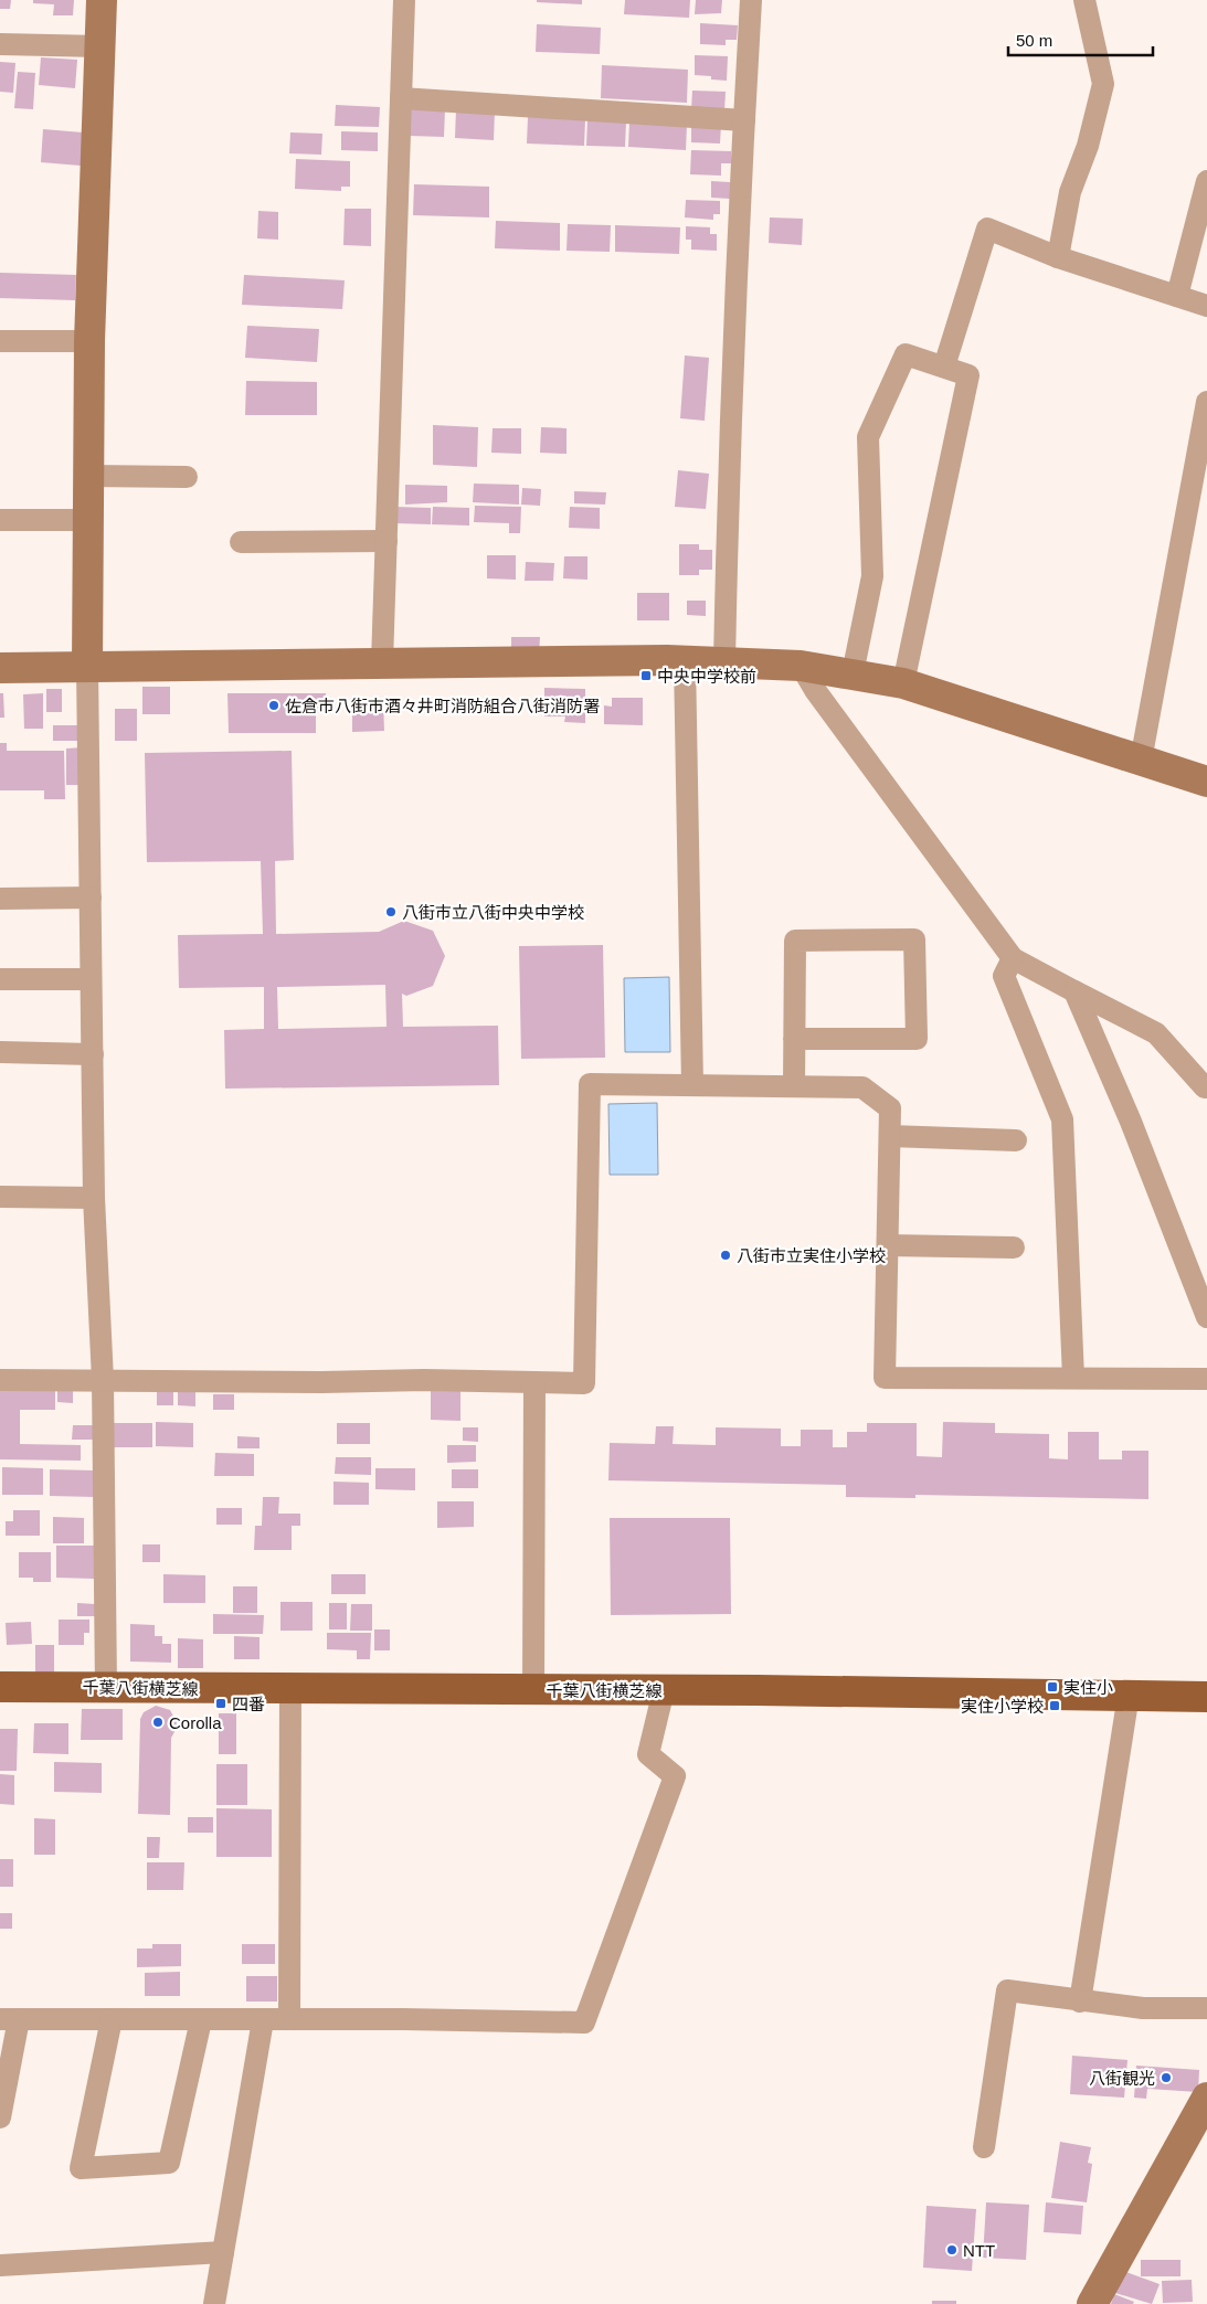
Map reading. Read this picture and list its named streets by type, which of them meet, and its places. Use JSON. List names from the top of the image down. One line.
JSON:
{"streets":{"main road":["千葉八街横芝線"]},"places":{"transit":["中央中学校前","実住小","四番","実住小学校"],"other":["佐倉市八街市酒々井町消防組合八街消防署","八街市立八街中央中学校","八街市立実住小学校","Corolla","八街観光","NTT"]},"scale_bar":"50 m"}
